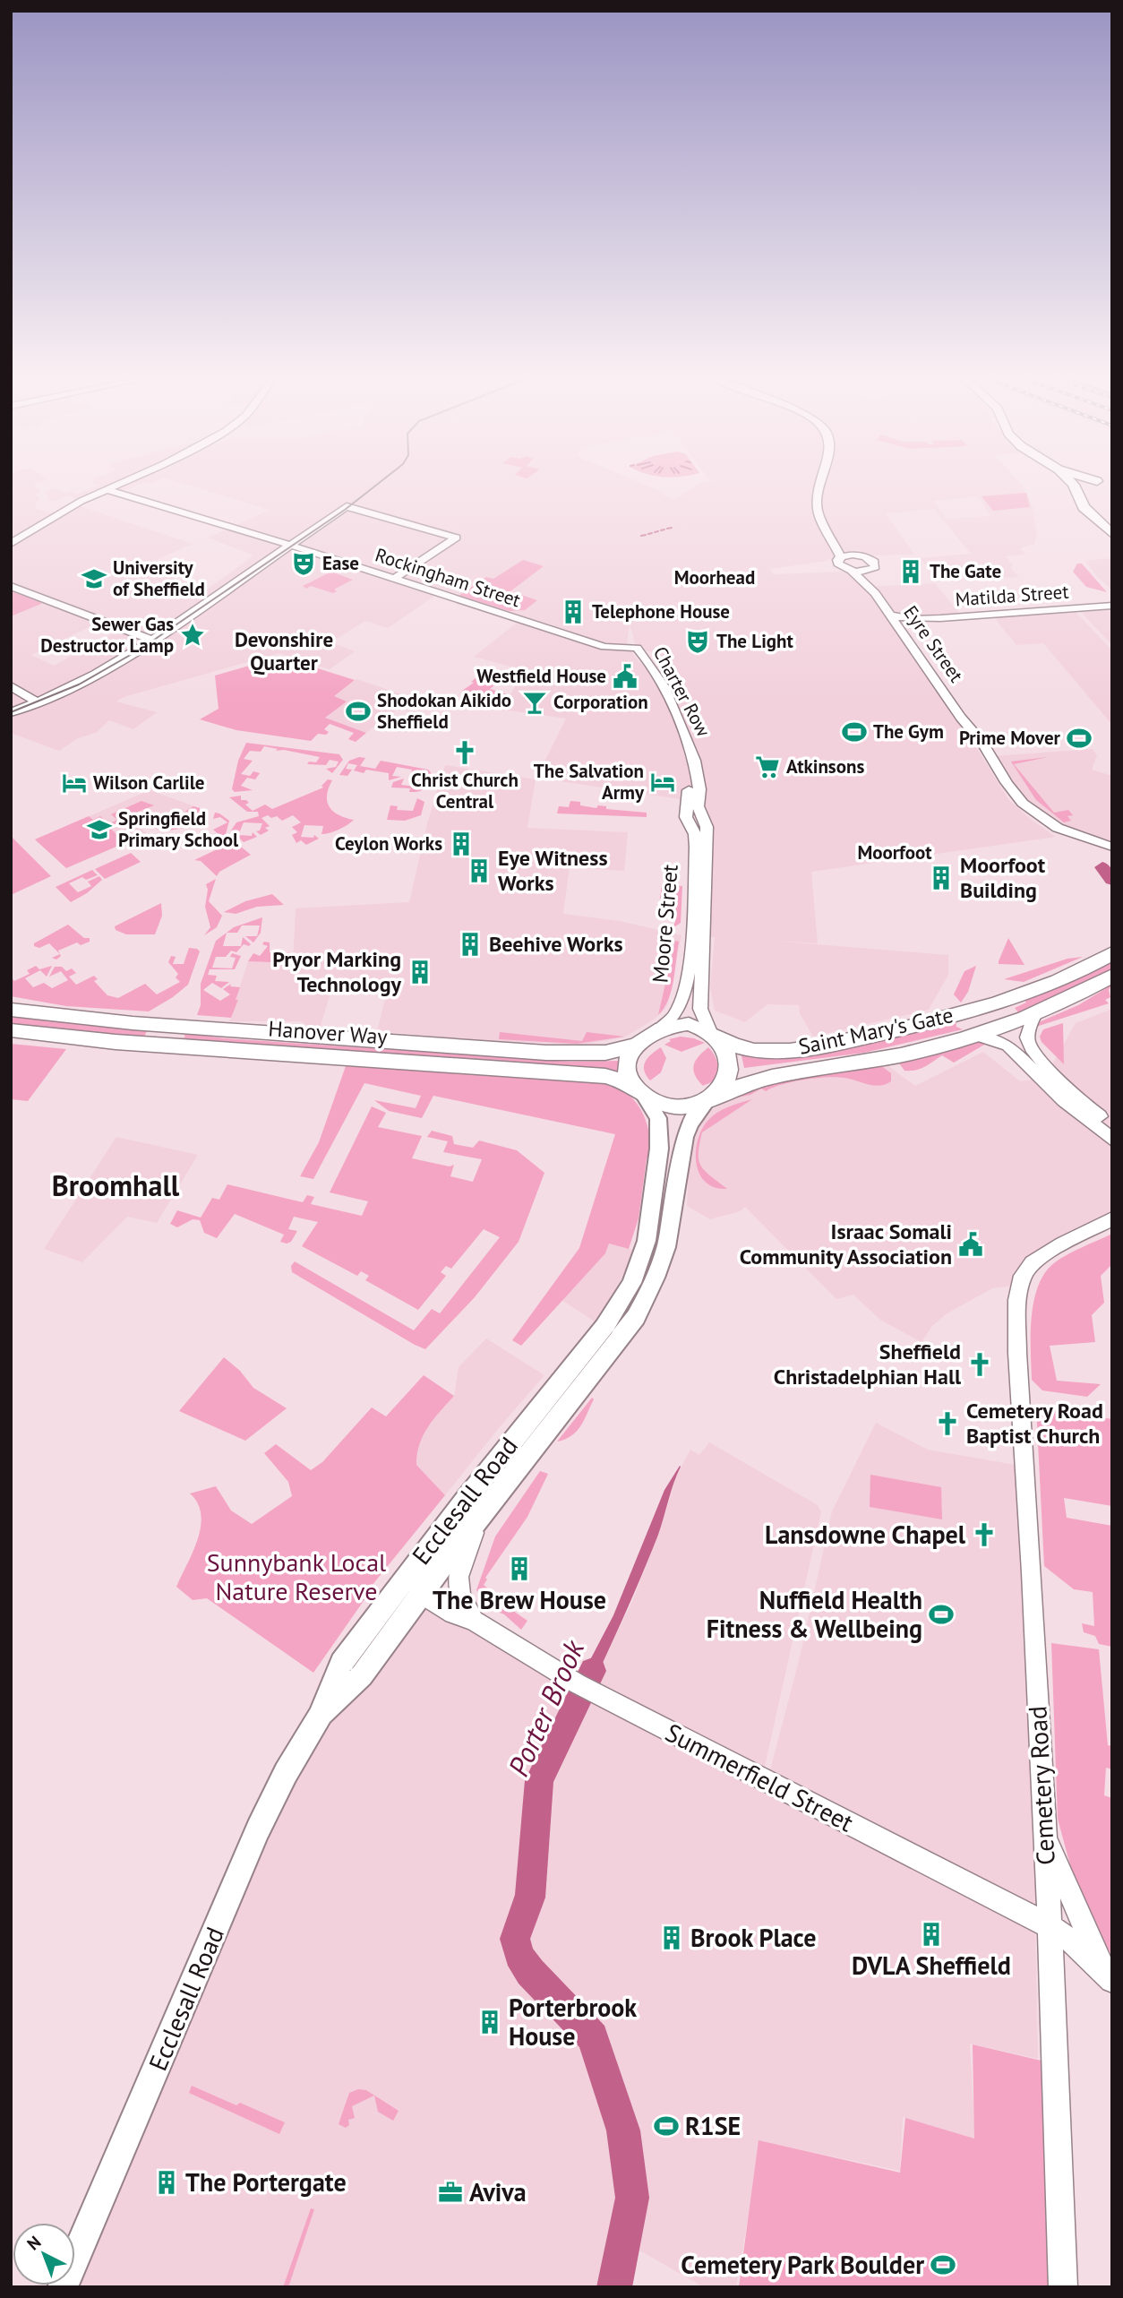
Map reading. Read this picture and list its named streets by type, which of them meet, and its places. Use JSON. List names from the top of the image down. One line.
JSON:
{"streets":{"highway":["Moore Street","Saint Mary's Gate","Hanover Way"],"main road":["Ecclesall Road"],"street":["Rockingham Street","Matilda Street","Eyre Street","Charter Row","Summerfield Street","Cemetery Road"]},"crossings":[["Rockingham Street","Charter Row"],["Matilda Street","Eyre Street"],["Charter Row","Moore Street"],["Moore Street","Saint Mary's Gate"],["Moore Street","Hanover Way"],["Moore Street","Ecclesall Road"],["Saint Mary's Gate","Hanover Way"],["Saint Mary's Gate","Ecclesall Road"],["Hanover Way","Ecclesall Road"],["Ecclesall Road","Summerfield Street"],["Summerfield Street","Cemetery Road"]],"districts":["Moorhead","Devonshire Quarter","Moorfoot","Broomhall"],"water":["Porter Brook"],"parks":["Sunnybank Local Nature Reserve"],"places":{"theatre":["Ease","The Light"],"building":["The Gate","Telephone House","Ceylon Works","Eye Witness Works","Moorfoot Building","Beehive Works","Pryor Marking Technology","The Brew House","DVLA Sheffield","Brook Place","Porterbrook House","The Portergate"],"school or university":["University of Sheffield","Springfield Primary School"],"place":["Sewer Gas Destructor Lamp"],"public building":["Westfield House","Israac Somali Community Association"],"bar":["Corporation"],"sports":["Shodokan Aikido Sheffield","The Gym","Prime Mover","Nuffield Health Fitness & Wellbeing","R1SE","Cemetery Park Boulder"],"church":["Christ Church Central","Sheffield Christadelphian Hall","Cemetery Road Baptist Church","Lansdowne Chapel"],"supermarket":["Atkinsons"],"hotel":["The Salvation Army","Wilson Carlile"],"office":["Aviva"]},"north":"top left"}
